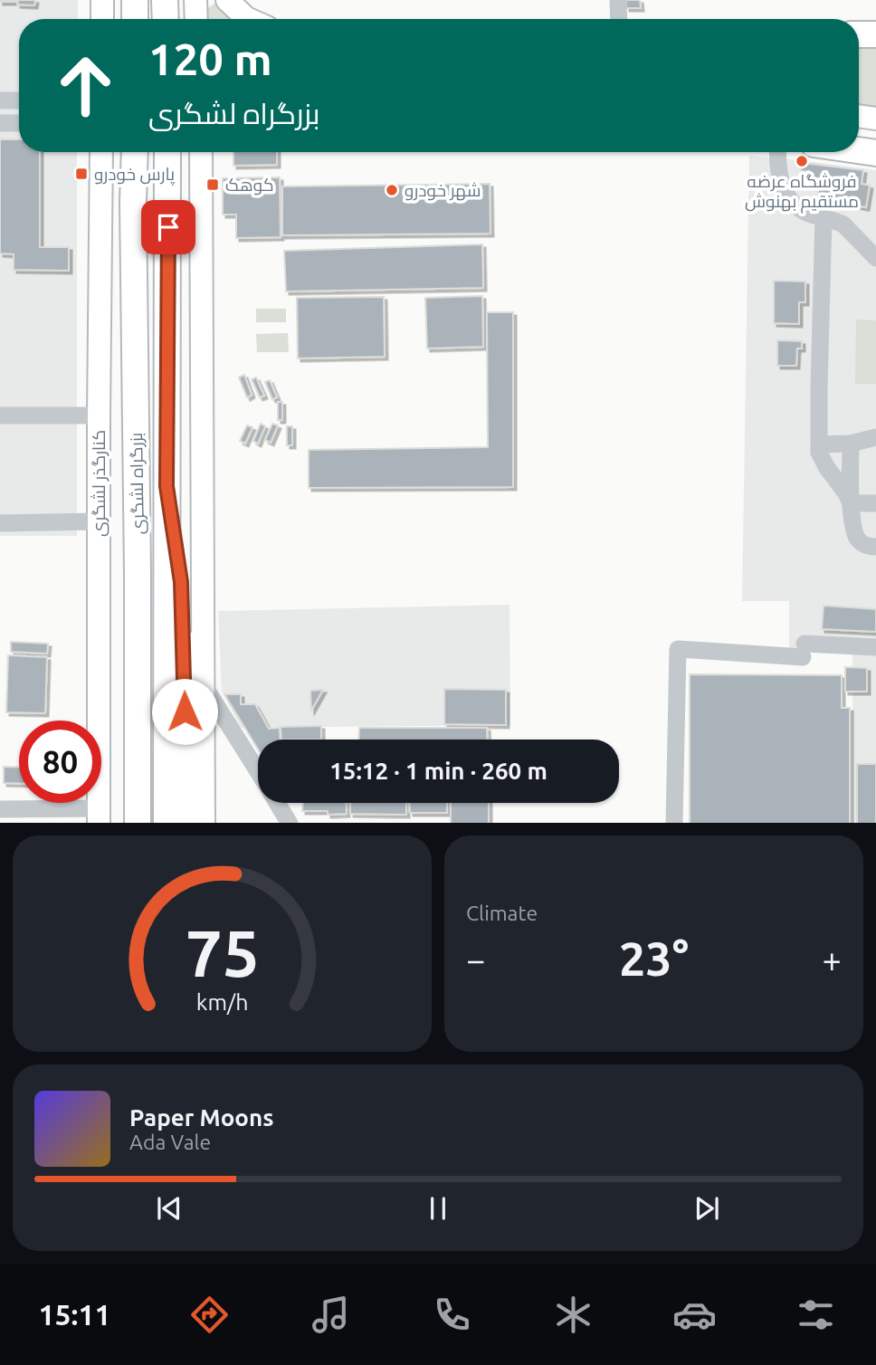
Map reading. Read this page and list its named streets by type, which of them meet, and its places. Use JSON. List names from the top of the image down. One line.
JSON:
{"streets":{"highway":["بزرگراه لشگری"],"main road":["کنارگذر لشگری"]},"places":{"other":["فروشگاه عرضه مستقیم بهنوش","شهر خودرو"],"transit":["پارس خودرو","کوهک"]},"page":{"turn":["120 m","بزرگراه لشگری"],"limit":"80","trip":"15:12 · 1 min · 260 m","tile":"Climate","heat":["−","23°","+"],"song":["Paper Moons","Ada Vale"],"tabs":"15:11","gauge":["75","km/h"]}}
